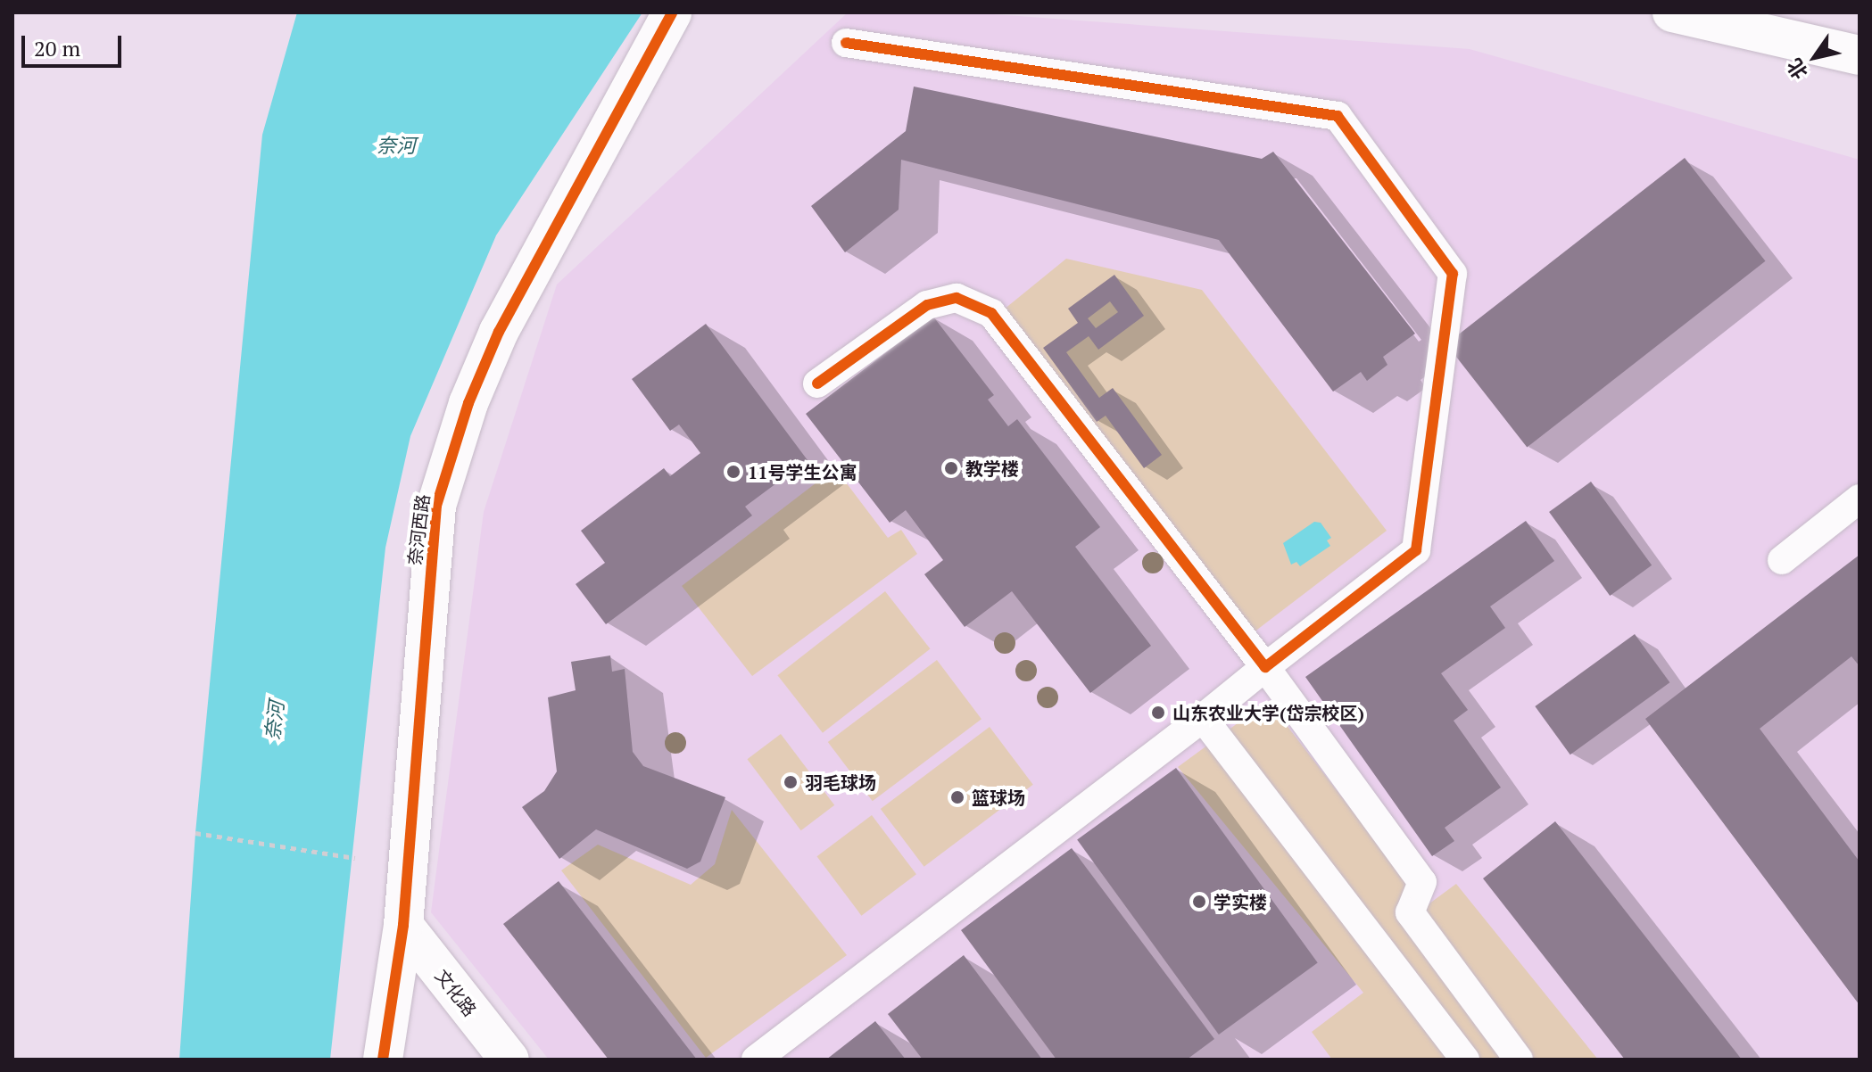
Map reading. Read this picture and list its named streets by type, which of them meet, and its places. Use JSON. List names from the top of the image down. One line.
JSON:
{"streets":{"street":["奈河西路","文化路"]},"crossings":[["奈河西路","文化路"]],"water":["奈河"],"places":["教学楼","11号学生公寓","山东农业大学(岱宗校区)","羽毛球场","篮球场","学实楼"],"scale_bar":"20 m","north":"bottom left"}
